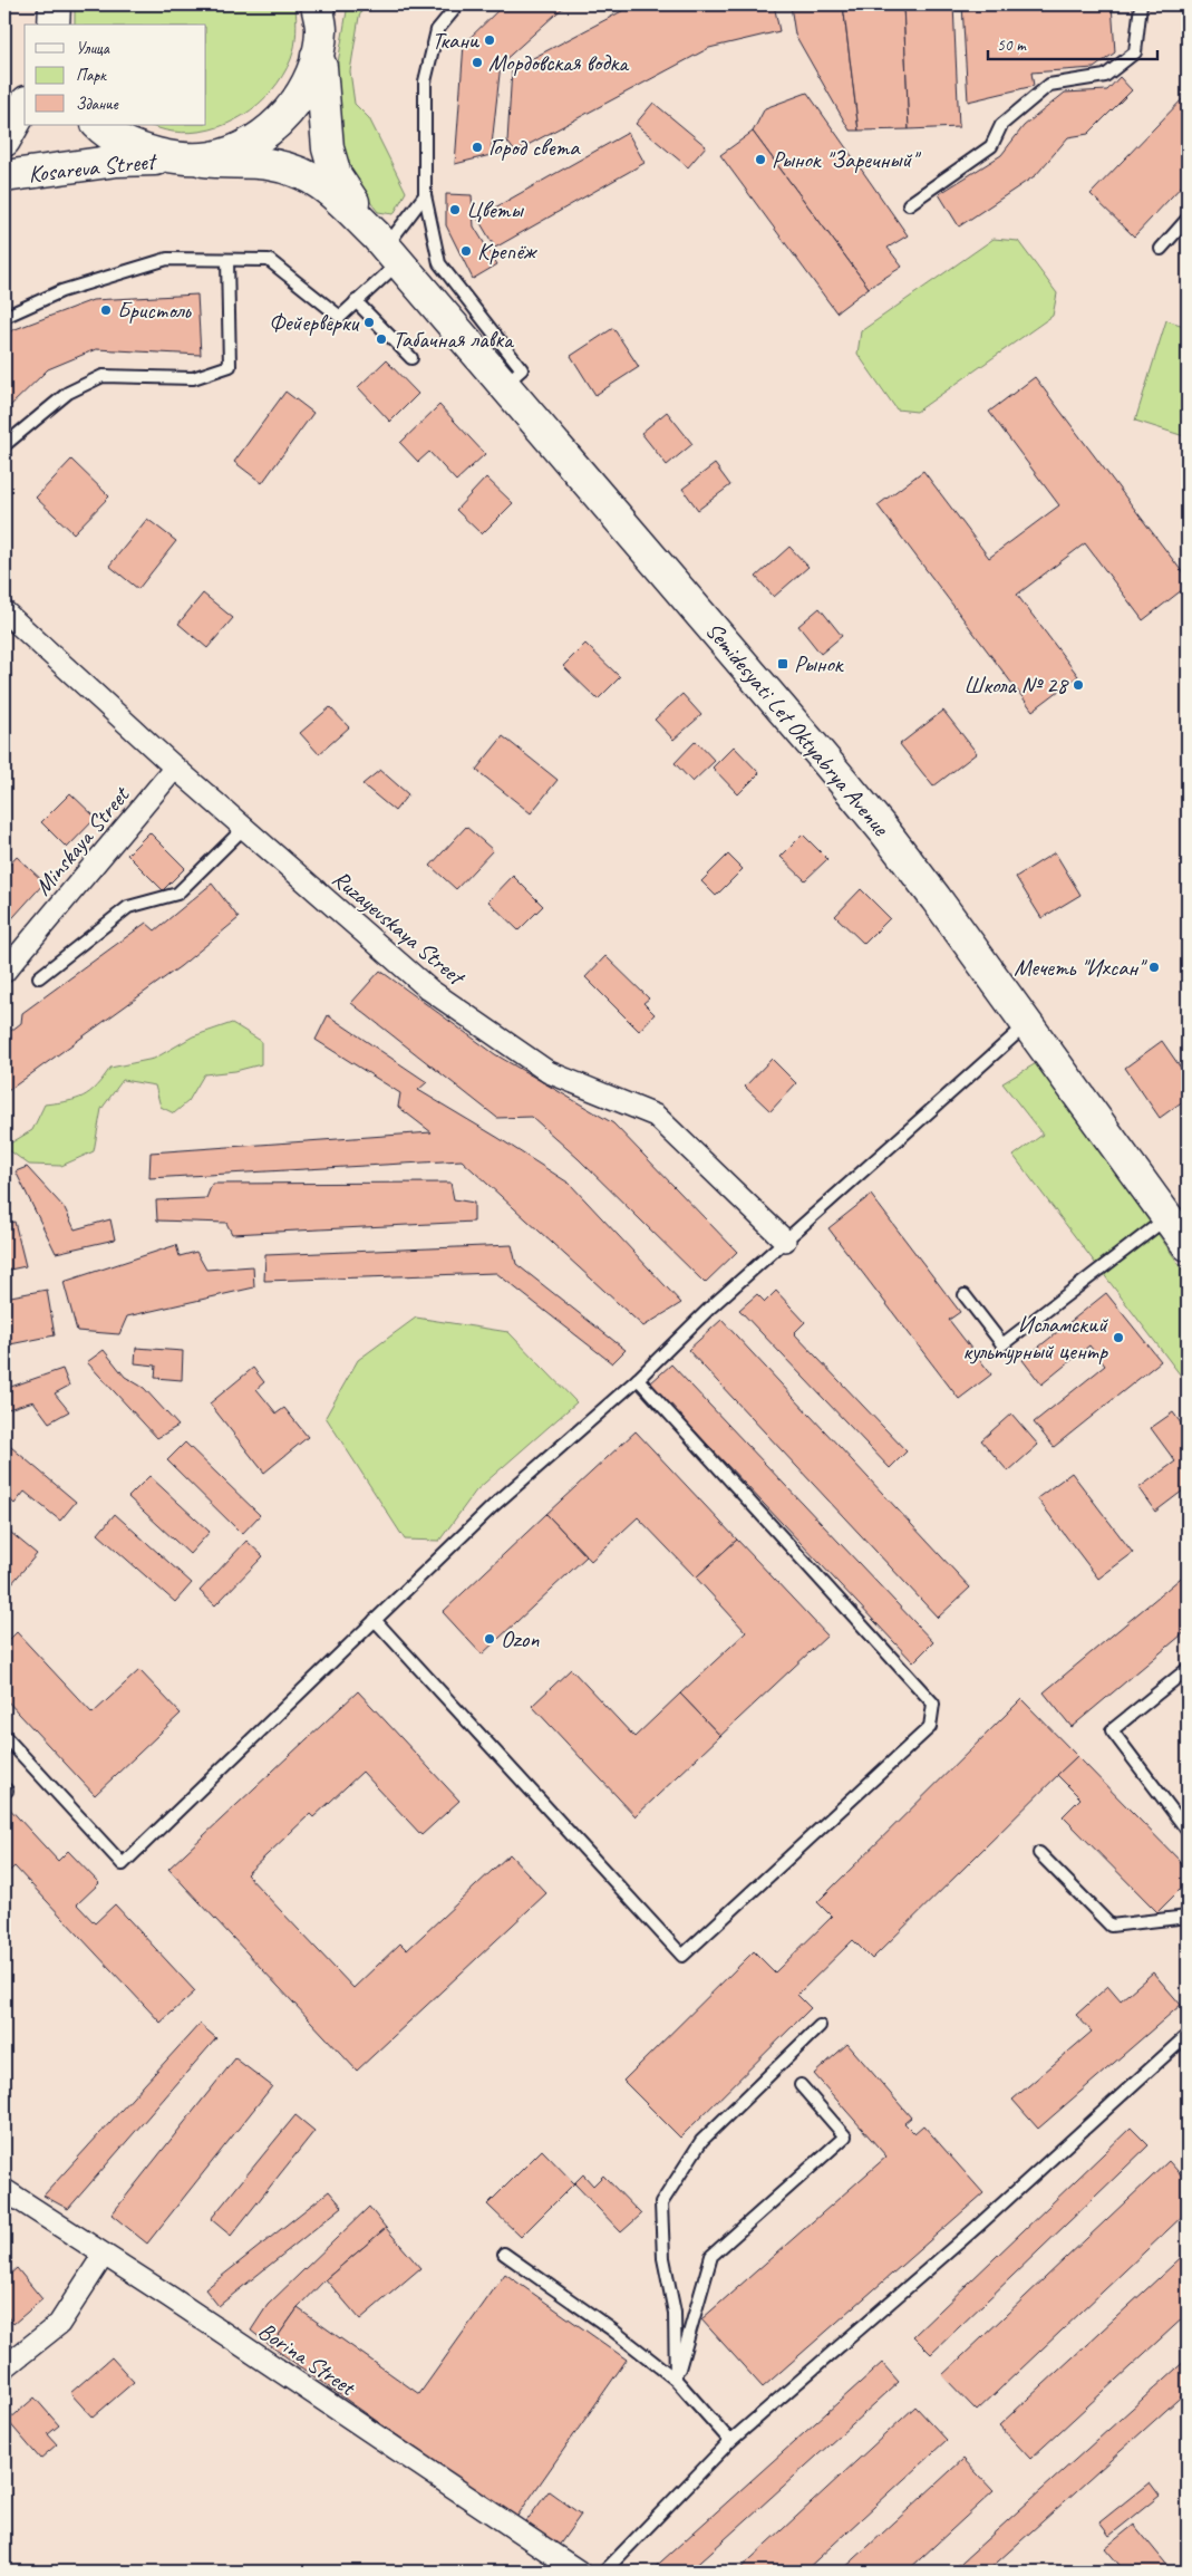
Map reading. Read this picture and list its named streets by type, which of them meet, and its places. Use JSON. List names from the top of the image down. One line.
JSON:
{"streets":{"main road":["Kosareva Street","Semidesyati Let Oktyabrya Avenue"],"street":["Minskaya Street","Ruzayevskaya Street","Borina Street"]},"crossings":[["Kosareva Street","Semidesyati Let Oktyabrya Avenue"],["Minskaya Street","Ruzayevskaya Street"]],"places":{"other":["Ткани","Мордовская водка","Город света","Рынок \"Заречный\"","Цветы","Крепёж","Бристоль","Фейерверки","Табачная лавка","Школа № 28","Мечеть \"Ихсан\"","Исламский культурный центр","Ozon"],"transit":["Рынок"]},"legend":["Улица","Парк","Здание"],"scale_bar":"50 m"}
